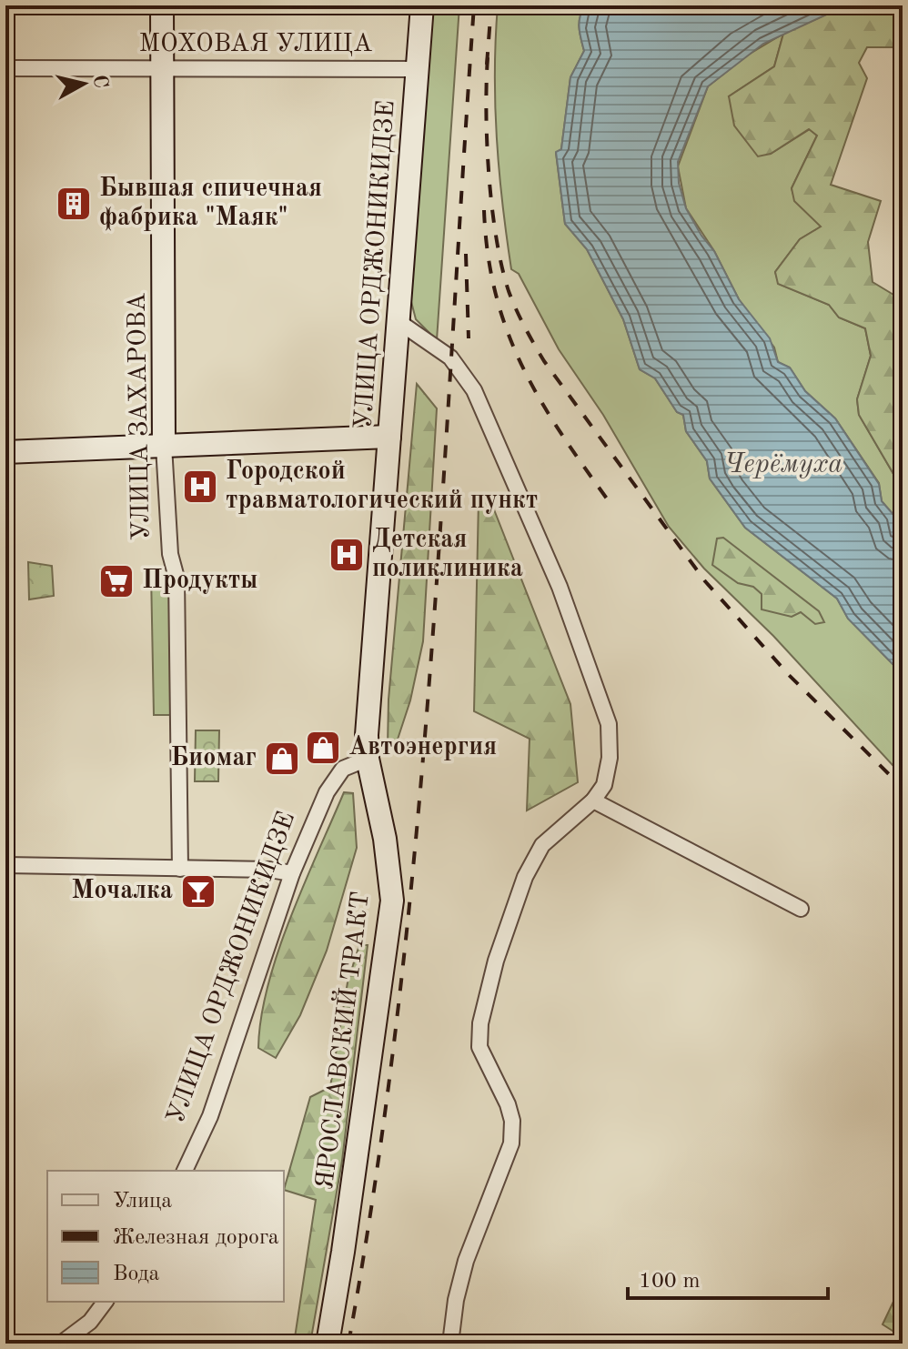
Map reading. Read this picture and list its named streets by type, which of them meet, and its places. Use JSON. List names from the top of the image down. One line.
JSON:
{"streets":{"street":["МОХОВАЯ УЛИЦА","УЛИЦА ОРДЖОНИКИДЗЕ","УЛИЦА ЗАХАРОВА","ЯРОСЛАВСКИЙ ТРАКТ"]},"crossings":[["МОХОВАЯ УЛИЦА","УЛИЦА ОРДЖОНИКИДЗЕ"],["МОХОВАЯ УЛИЦА","УЛИЦА ЗАХАРОВА"],["УЛИЦА ОРДЖОНИКИДЗЕ","ЯРОСЛАВСКИЙ ТРАКТ"]],"water":["Черёмуха"],"places":{"building":["Бывшая спичечная фабрика \"Маяк\""],"hospital":["Городской травматологический пункт","Детская поликлиника"],"supermarket":["Продукты"],"shop":["Автоэнергия","Биомаг"],"bar":["Мочалка"]},"legend":["Улица","Железная дорога","Вода"],"scale_bar":"100 m","north":"right"}
